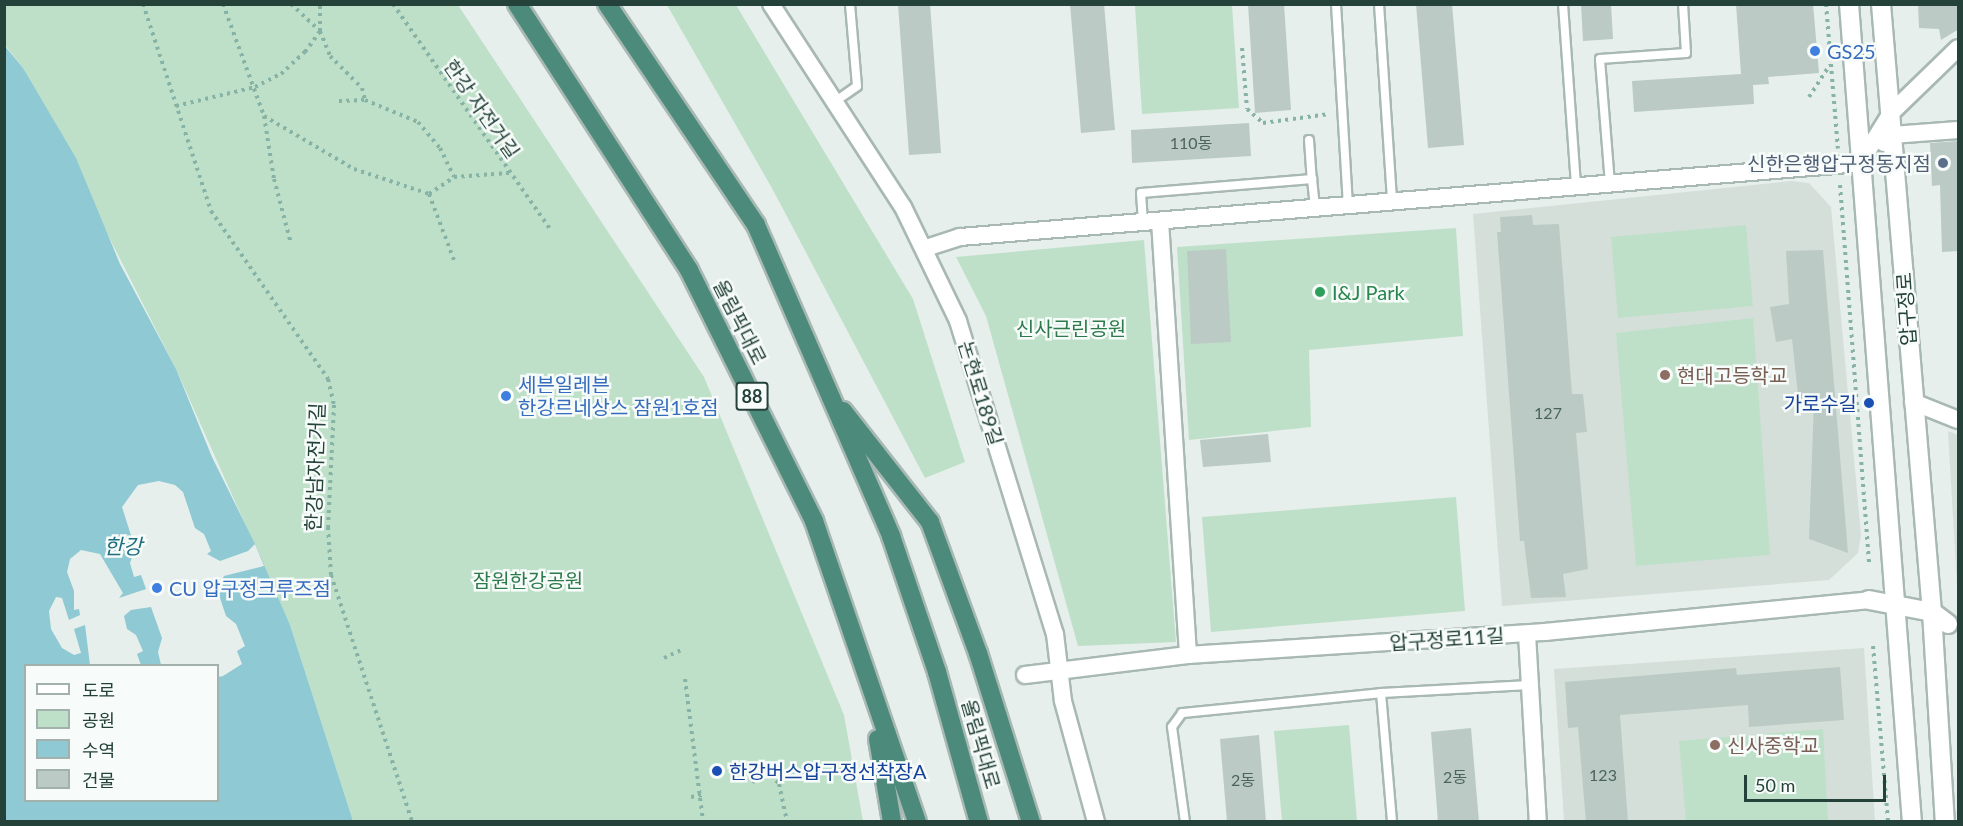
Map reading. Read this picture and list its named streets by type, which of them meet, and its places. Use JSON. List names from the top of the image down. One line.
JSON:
{"streets":{"highway":["올림픽대로","88"],"main road":["압구정로"],"street":["논현로189길","압구정로11길"],"path":["한강 자전거길","한강남자전거길"]},"crossings":[["논현로189길","압구정로11길"]],"water":["한강"],"parks":["신사근린공원","잠원한강공원"],"places":["GS25","신한은행압구정동지점","I&J Park","현대고등학교","세븐일레븐 한강르네상스 잠원1호점","가로수길","CU 압구정크루즈점","신사중학교","한강버스압구정선착장A"],"house_numbers":["110동","127","123","2동","2동"],"legend":["도로","공원","수역","건물"],"scale_bar":"50 m"}
